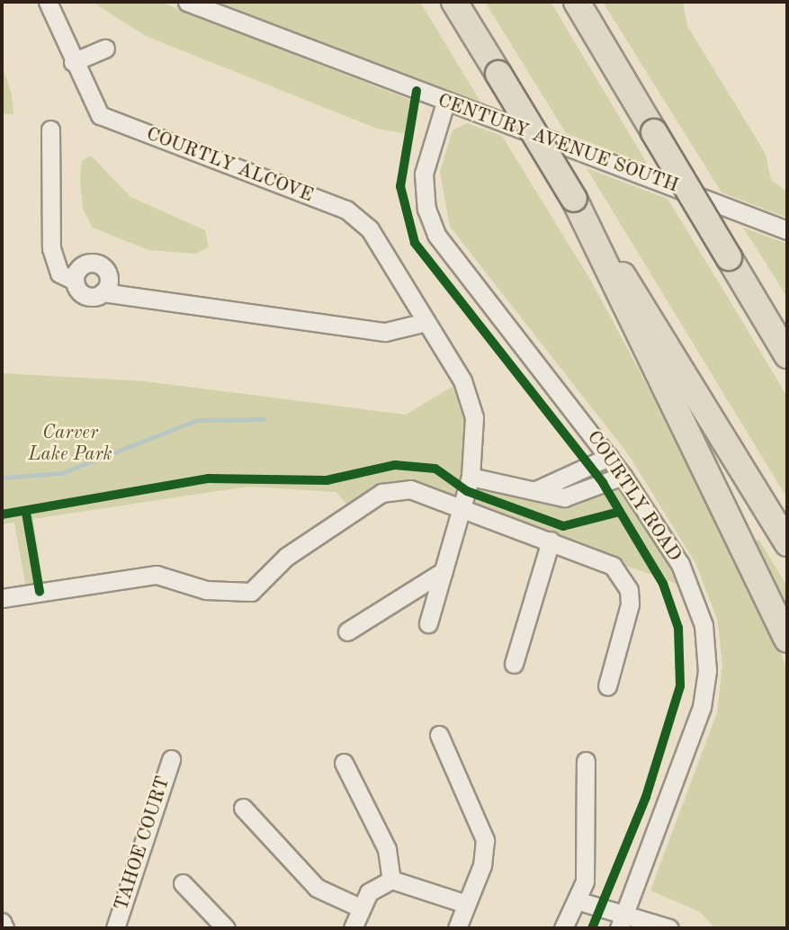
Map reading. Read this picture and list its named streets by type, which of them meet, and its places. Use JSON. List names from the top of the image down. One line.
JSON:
{"streets":{"street":["CENTURY AVENUE SOUTH","COURTLY ALCOVE","COURTLY ROAD","TAHOE COURT"]},"crossings":[["CENTURY AVENUE SOUTH","COURTLY ROAD"]],"parks":["Carver Lake Park"]}
